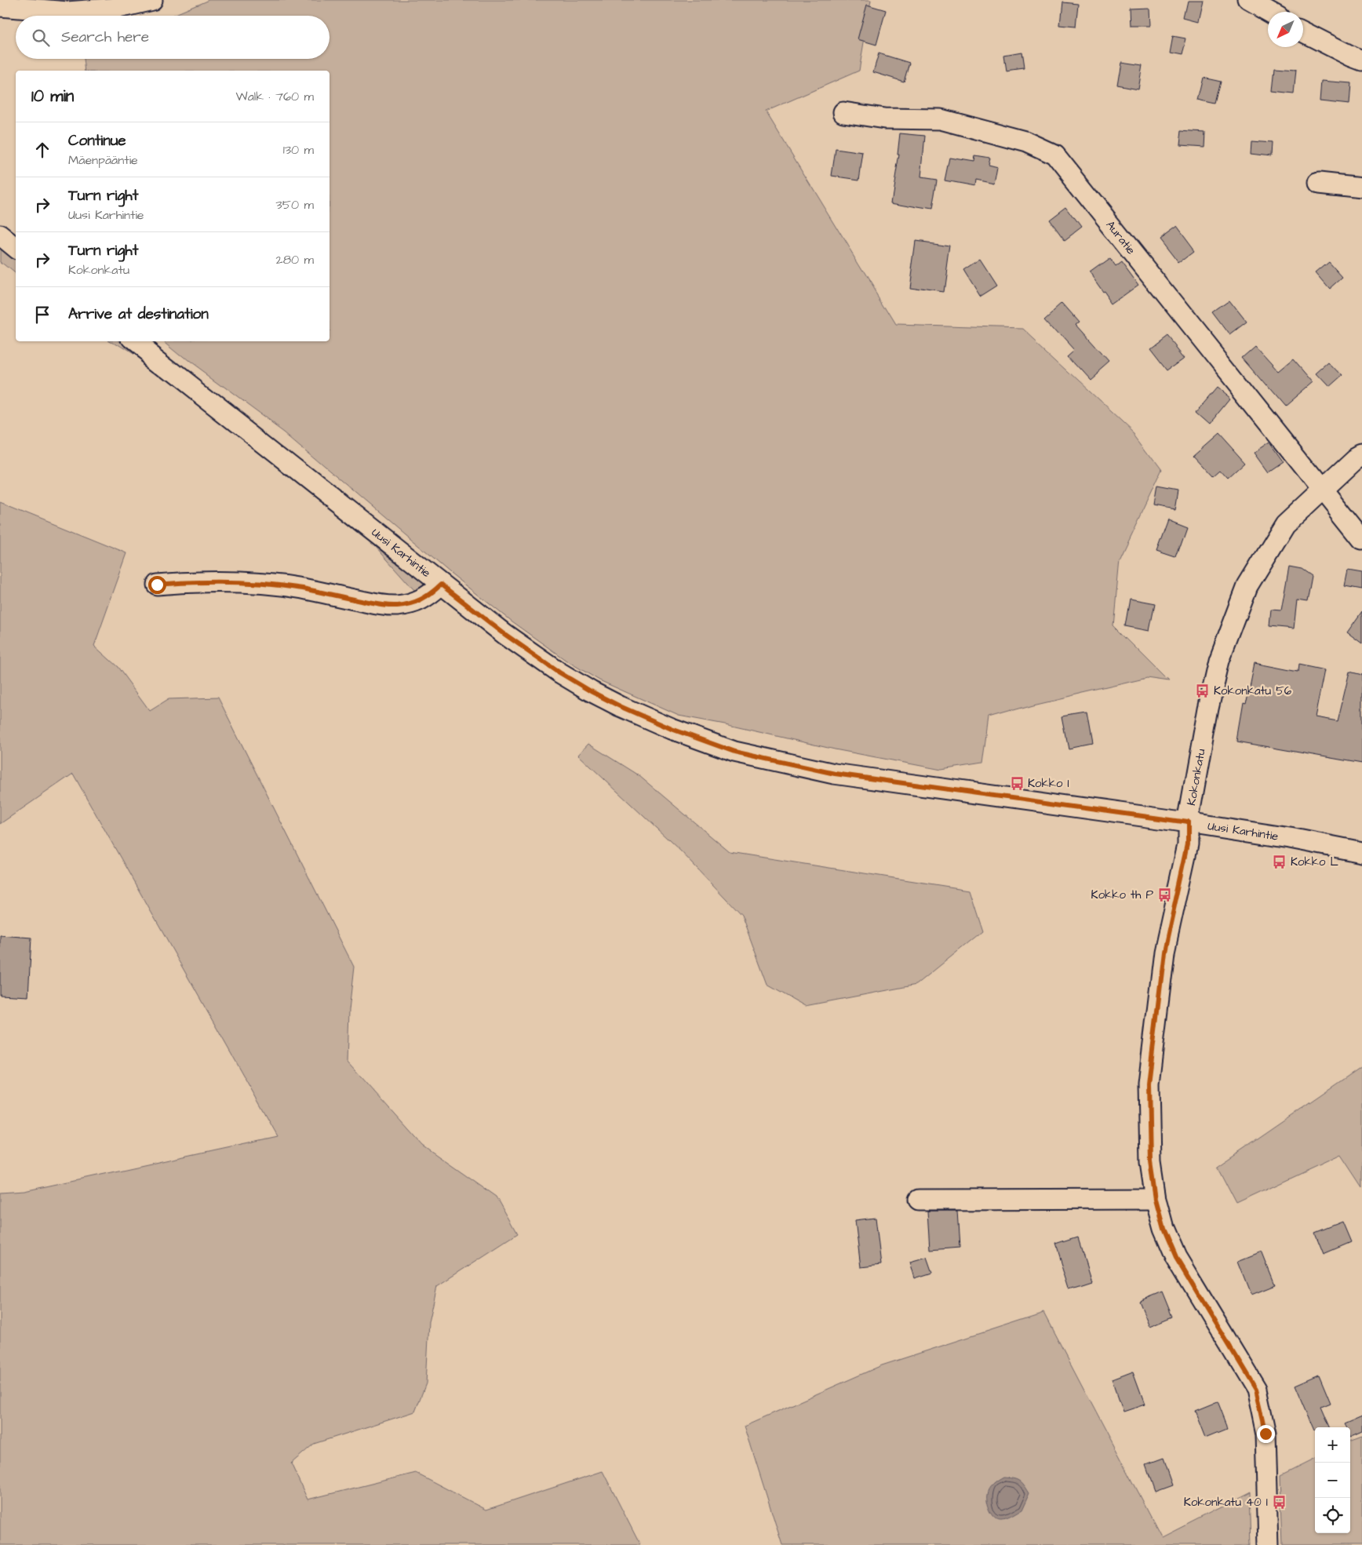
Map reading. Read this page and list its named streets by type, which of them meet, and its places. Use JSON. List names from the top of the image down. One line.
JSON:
{"streets":{"street":["Auratie","Uusi Karhintie","Kokonkatu"]},"crossings":[["Auratie","Kokonkatu"],["Uusi Karhintie","Kokonkatu"]],"places":{"bus stop":["Kokonkatu 56","Kokko I","Kokko L","Kokko th P","Kokonkatu 40 I"]},"north":"bottom left","page":{"search":"Search here","heading":["10 min","Walk · 760 m"],"list":[["Continue","Mäenpääntie","130 m"],["Turn right","Uusi Karhintie","350 m"],["Turn right","Kokonkatu","280 m"],"Arrive at destination"],"map_buttons":["+","−"]}}
